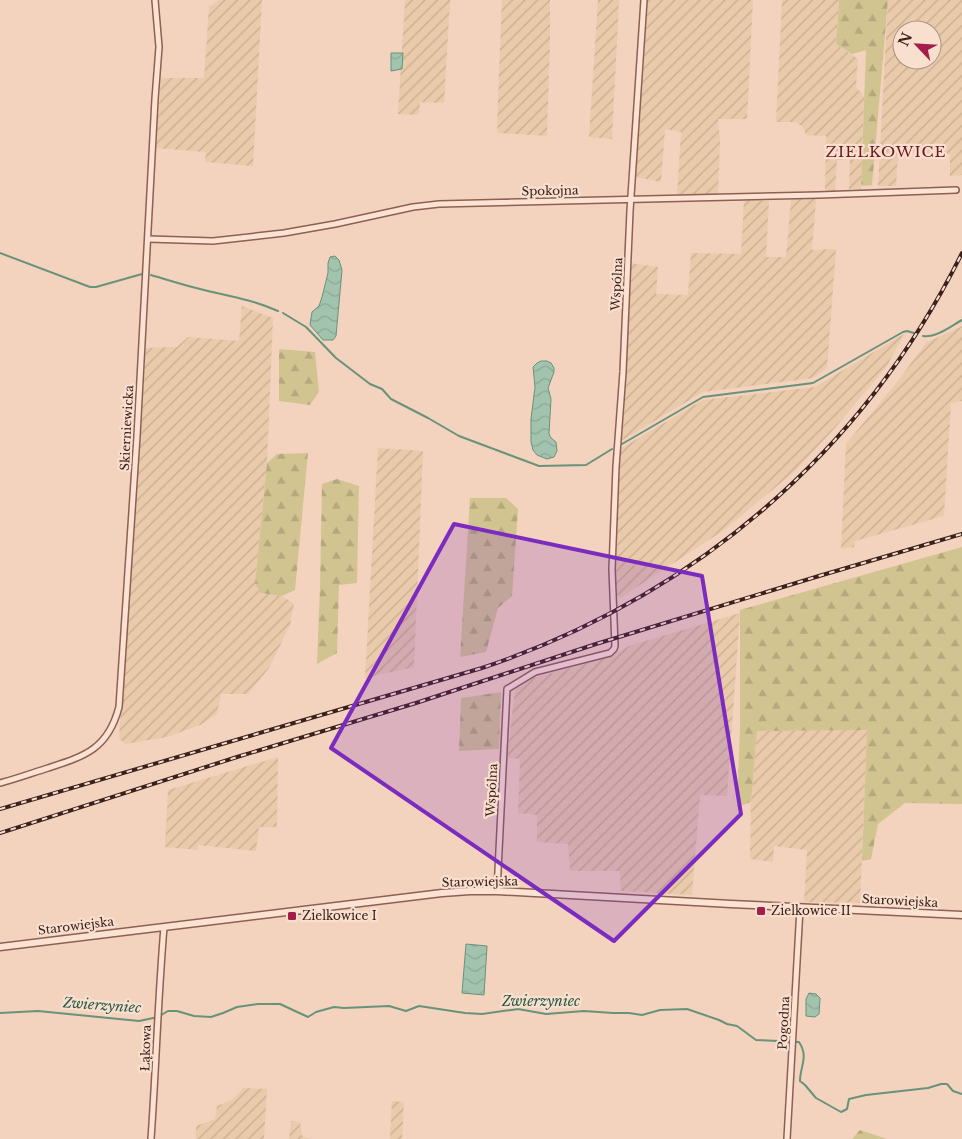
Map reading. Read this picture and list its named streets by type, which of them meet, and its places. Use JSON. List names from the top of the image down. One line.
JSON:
{"streets":{"street":["Spokojna","Wspólna","Skierniewicka","Starowiejska","Pogodna","Łąkowa"]},"crossings":[["Spokojna","Wspólna"],["Spokojna","Skierniewicka"],["Wspólna","Starowiejska"],["Starowiejska","Pogodna"],["Starowiejska","Łąkowa"]],"districts":["ZIELKOWICE"],"water":["Zwierzyniec"],"places":{"transit":["Zielkowice II","Zielkowice I"]},"north":"top left"}
